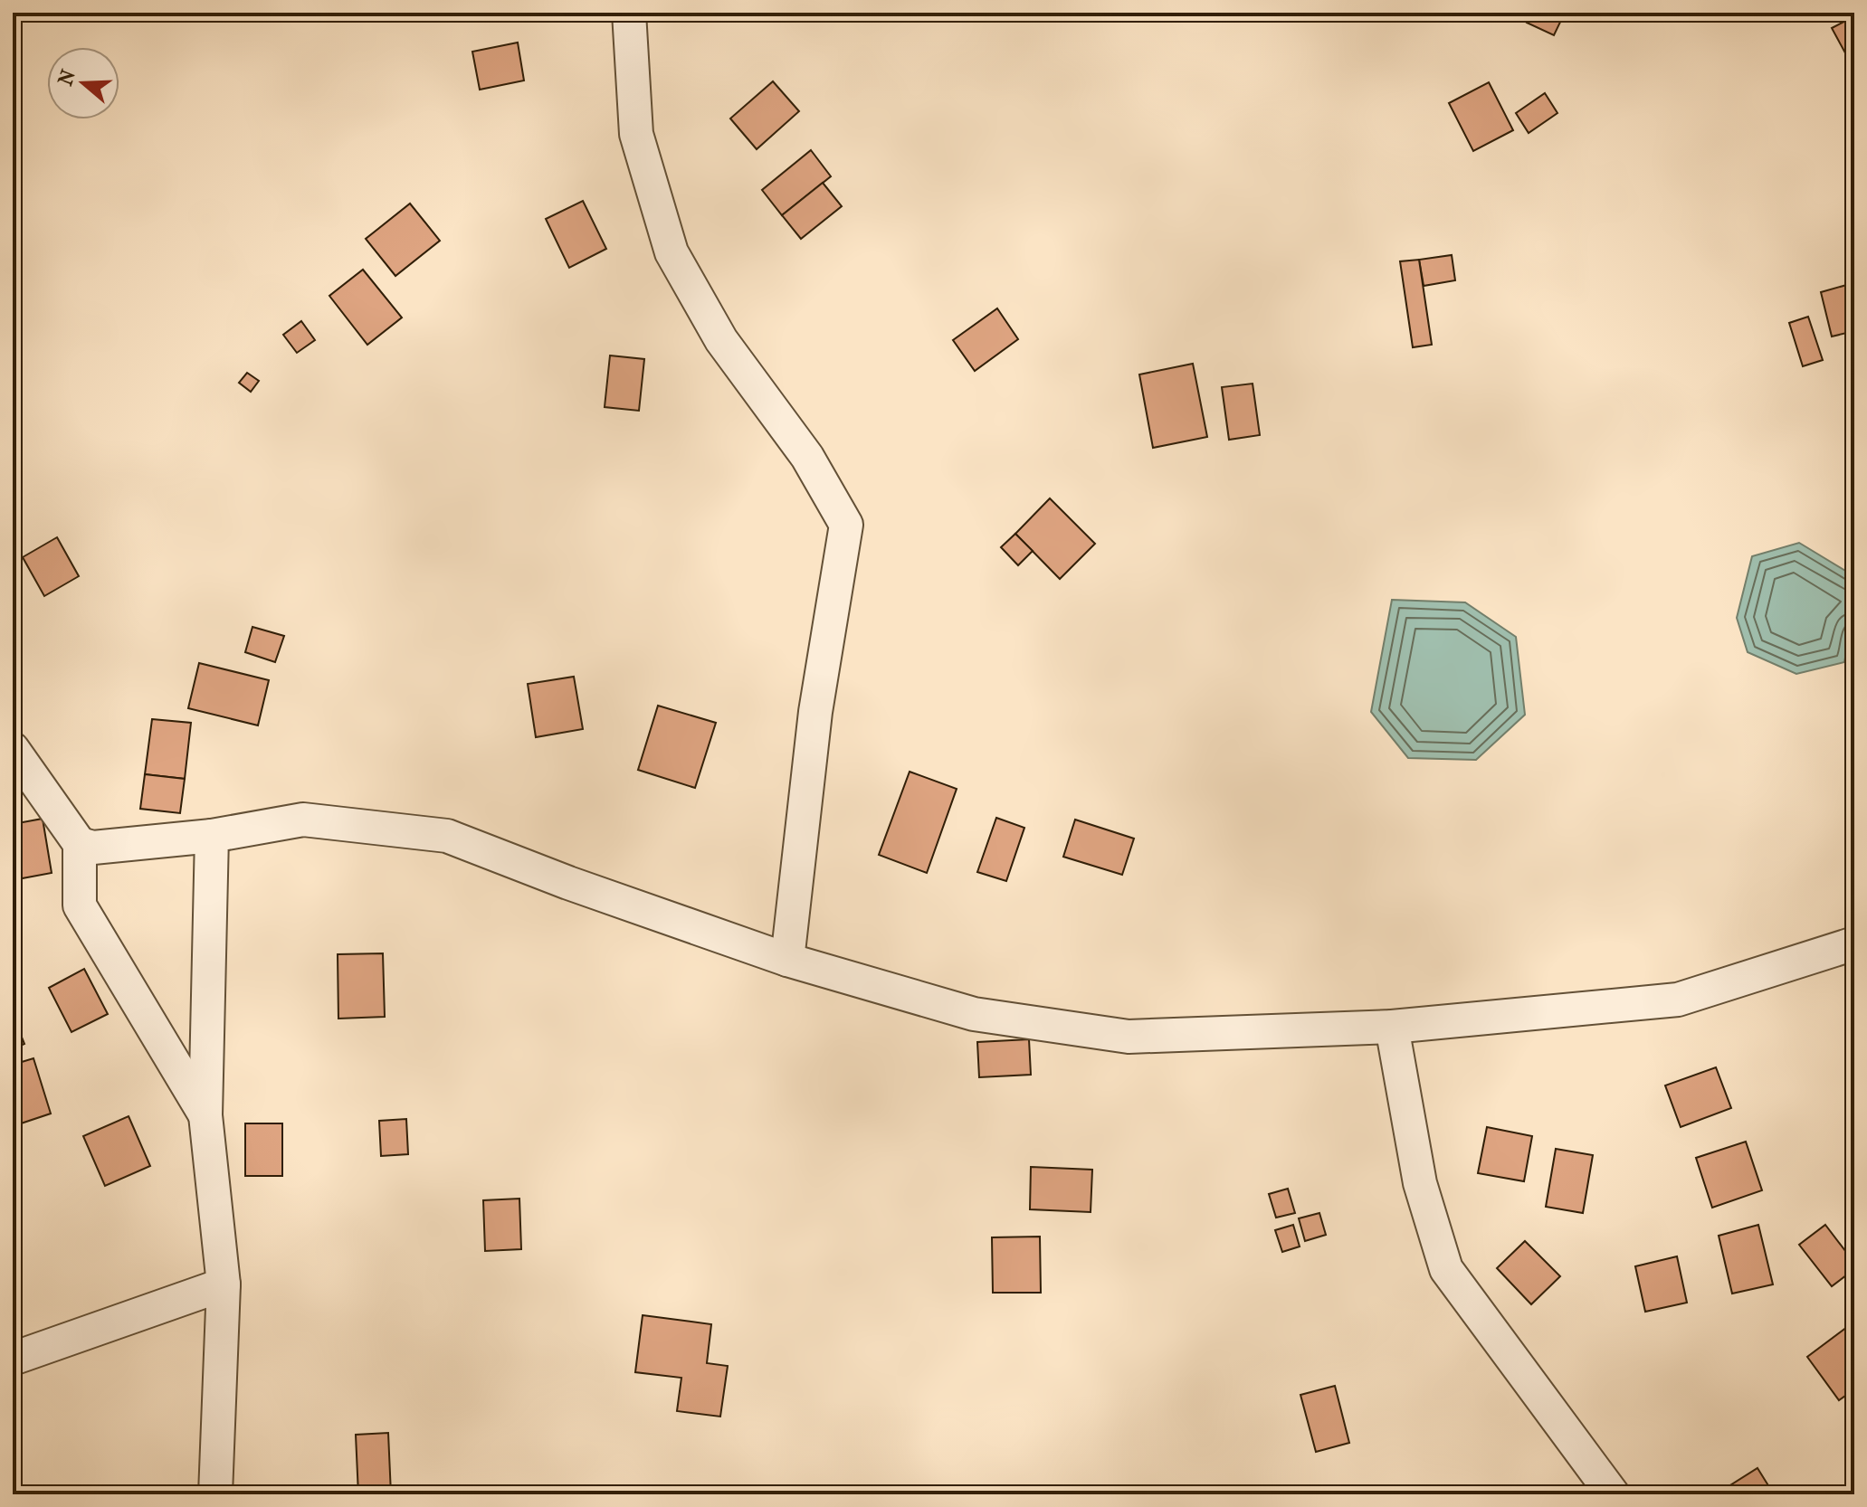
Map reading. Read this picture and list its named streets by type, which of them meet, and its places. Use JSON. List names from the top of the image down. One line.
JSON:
{"north":"left"}
